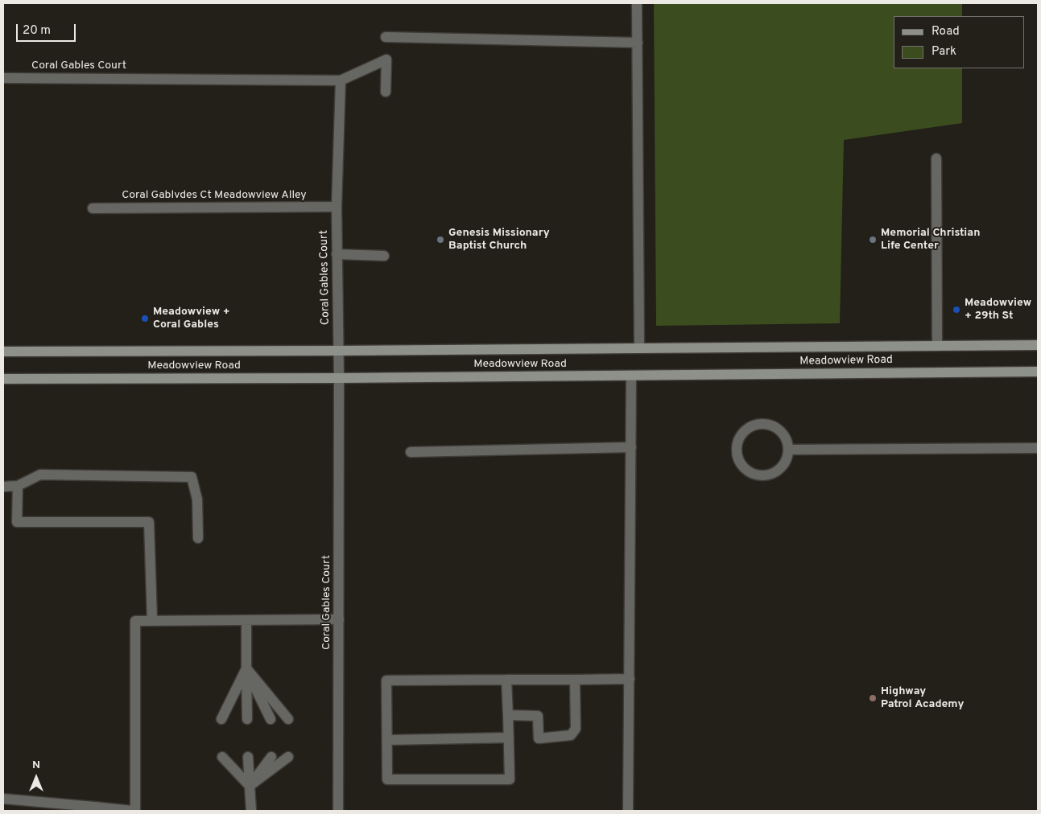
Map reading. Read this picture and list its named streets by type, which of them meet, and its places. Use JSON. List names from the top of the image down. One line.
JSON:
{"streets":{"main road":["Meadowview Road"],"street":["Coral Gables Court","Coral Gablvdes Ct Meadowview Alley"]},"crossings":[["Coral Gables Court","Coral Gablvdes Ct Meadowview Alley"],["Coral Gables Court","Meadowview Road"]],"places":["Genesis Missionary Baptist Church","Memorial Christian Life Center","Meadowview + 29th St","Meadowview + Coral Gables","Highway Patrol Academy"],"legend":["Road","Park"],"scale_bar":"20 m","north":"top"}
